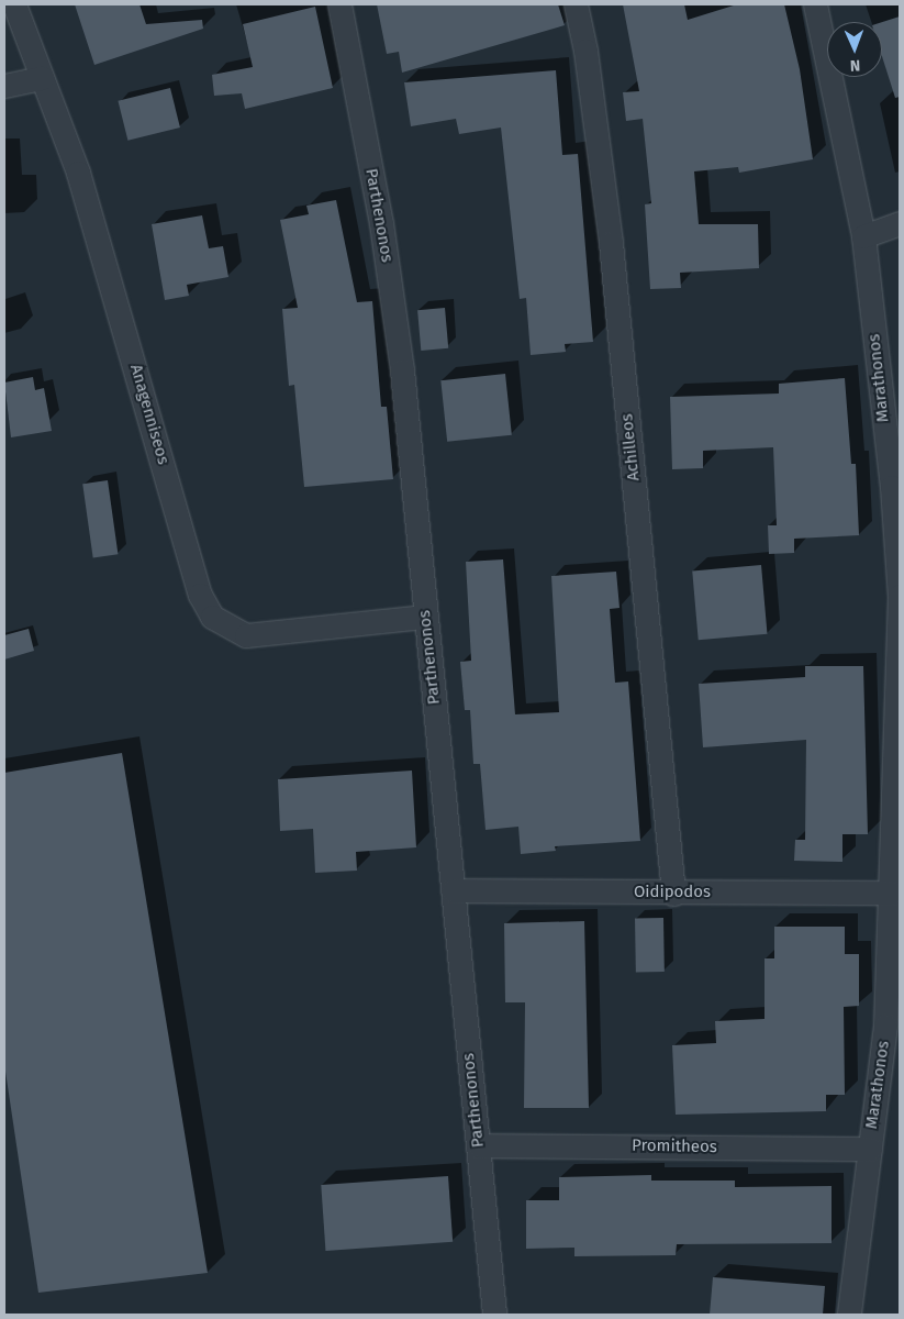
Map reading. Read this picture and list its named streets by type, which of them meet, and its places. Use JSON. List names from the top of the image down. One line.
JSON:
{"streets":{"street":["Parthenonos","Marathonos","Anagenniseos","Achilleos","Oidipodos","Promitheos"]},"crossings":[["Parthenonos","Anagenniseos"],["Parthenonos","Oidipodos"],["Parthenonos","Promitheos"],["Marathonos","Oidipodos"],["Marathonos","Promitheos"],["Achilleos","Oidipodos"]],"north":"bottom"}
